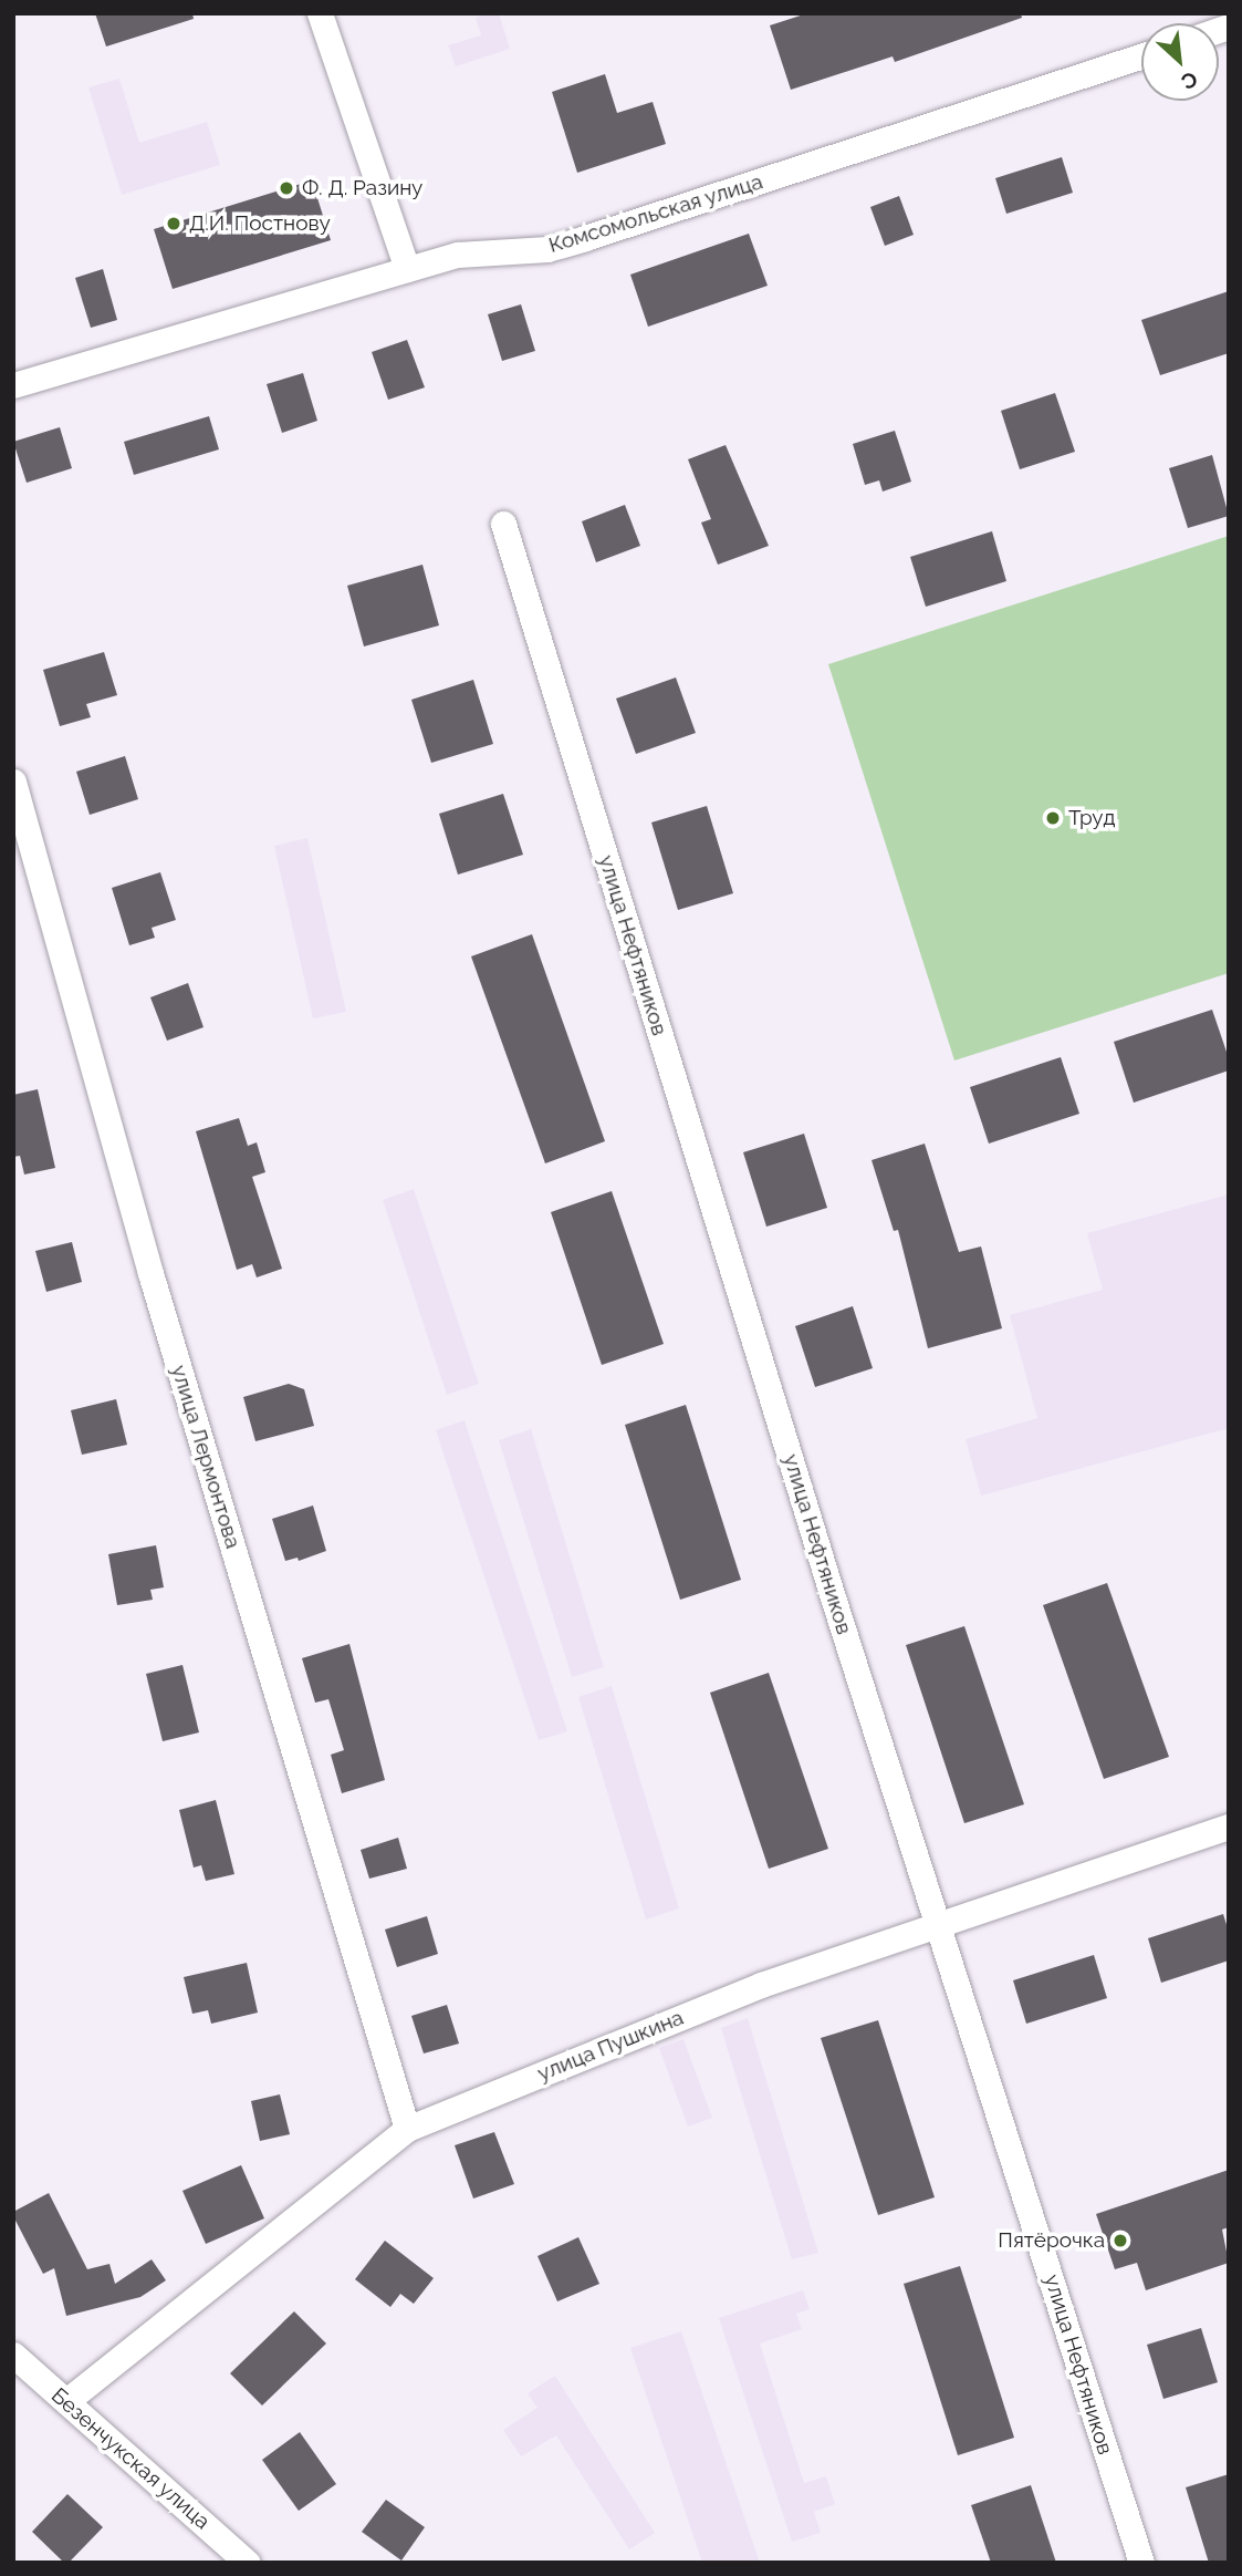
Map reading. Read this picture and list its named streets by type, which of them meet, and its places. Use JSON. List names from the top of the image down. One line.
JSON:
{"streets":{"street":["Комсомольская улица","улица Нефтяников","улица Лермонтова","улица Пушкина","Безенчукская улица"]},"crossings":[["улица Нефтяников","улица Пушкина"],["улица Лермонтова","улица Пушкина"],["улица Пушкина","Безенчукская улица"]],"places":["Ф. Д. Разину","Д.И. Постнову","Труд","Пятёрочка"],"north":"bottom right"}
